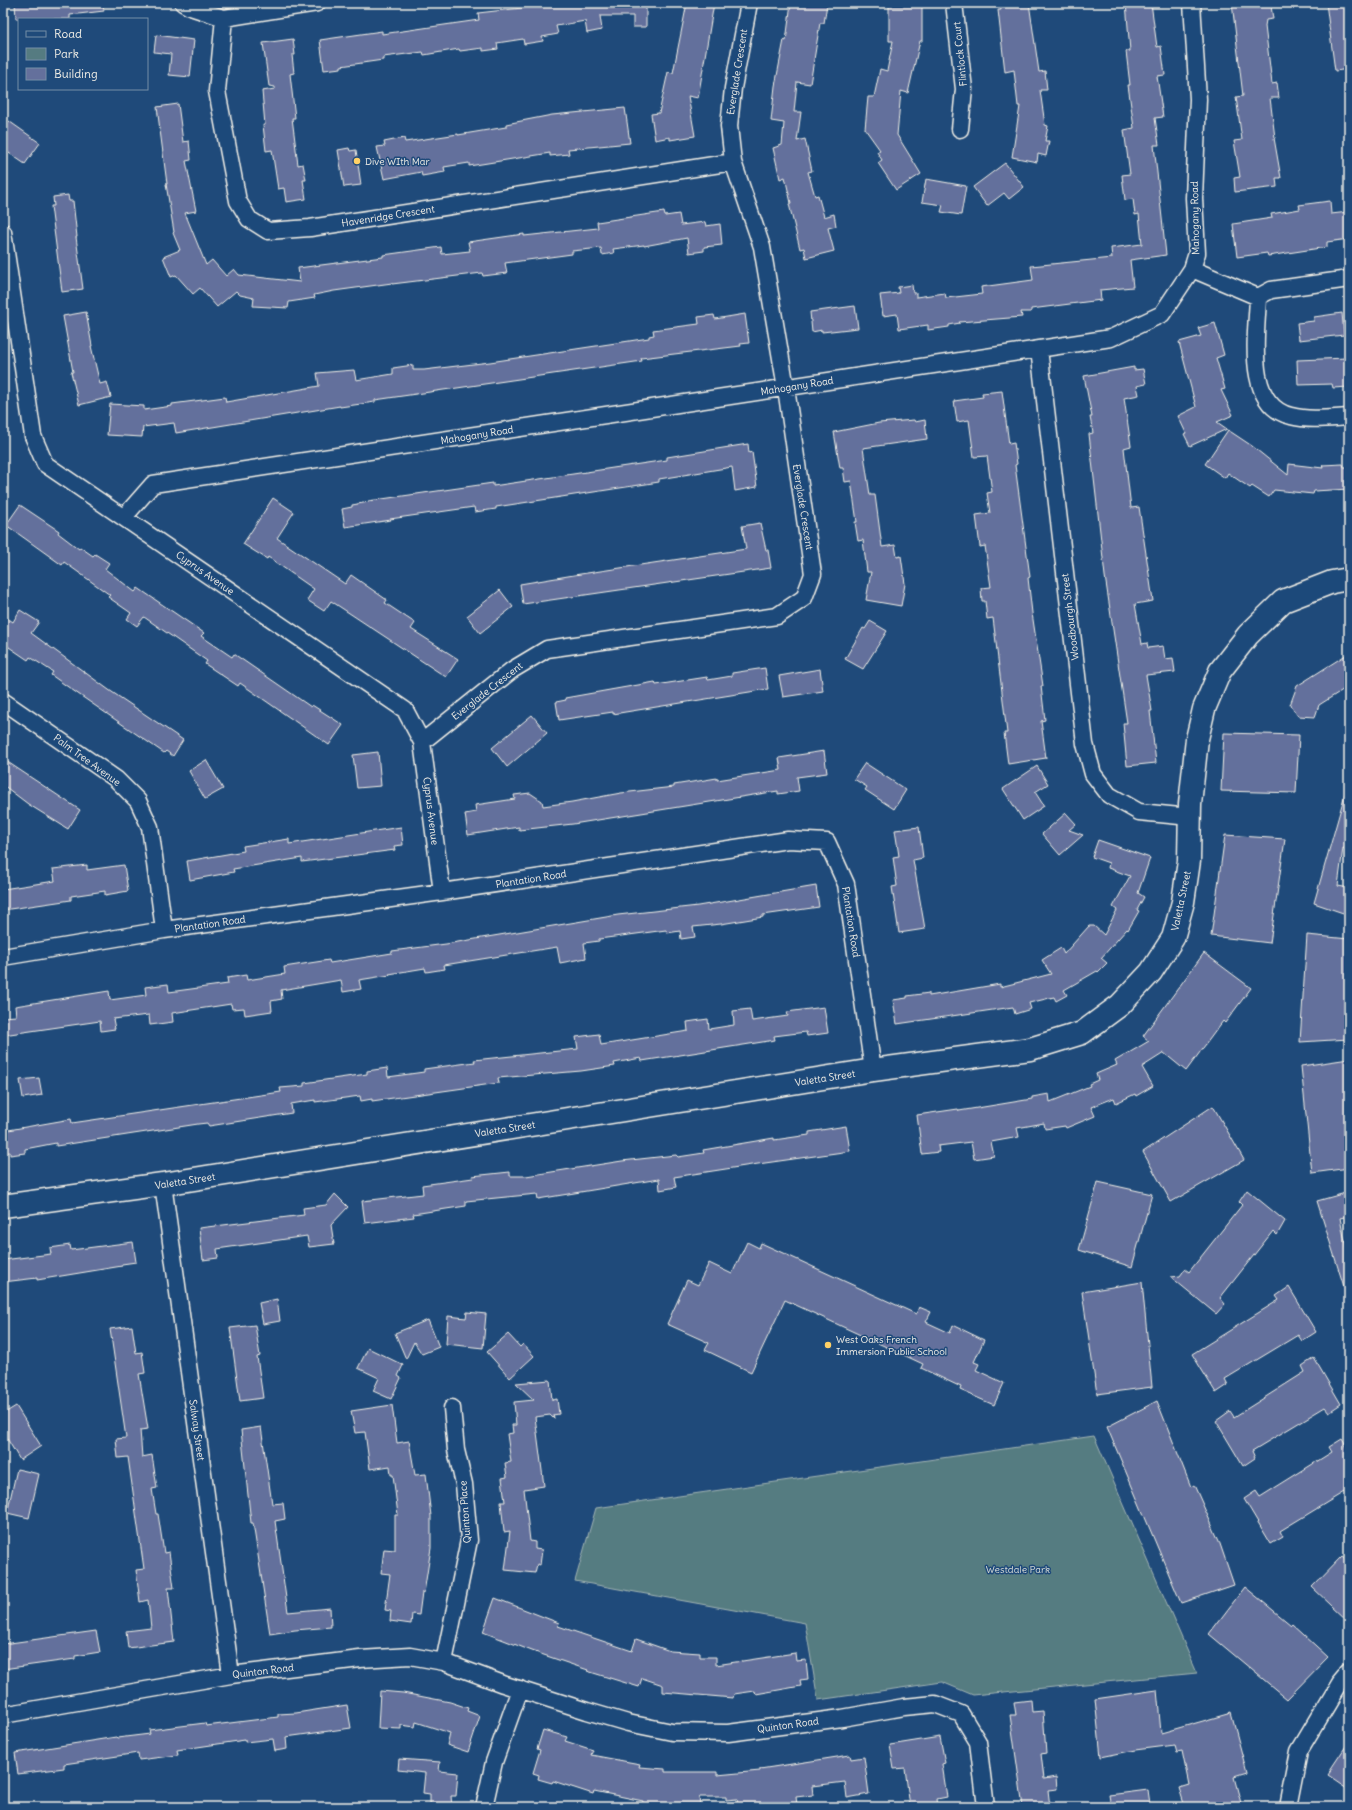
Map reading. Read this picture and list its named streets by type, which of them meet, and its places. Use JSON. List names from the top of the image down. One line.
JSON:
{"streets":{"street":["Flintlock Court","Everglade Crescent","Havenridge Crescent","Mahogany Road","Cyprus Avenue","Woodbourgh Street","Palm Tree Avenue","Plantation Road","Valetta Street","Salway Street","Quinton Place","Quinton Road"]},"crossings":[["Everglade Crescent","Havenridge Crescent"],["Everglade Crescent","Mahogany Road"],["Everglade Crescent","Cyprus Avenue"],["Mahogany Road","Cyprus Avenue"],["Mahogany Road","Woodbourgh Street"],["Cyprus Avenue","Plantation Road"],["Woodbourgh Street","Valetta Street"],["Palm Tree Avenue","Plantation Road"],["Plantation Road","Valetta Street"],["Valetta Street","Salway Street"],["Salway Street","Quinton Road"],["Quinton Place","Quinton Road"]],"parks":["Westdale Park"],"places":["Dive WIth Mar","West Oaks French Immersion Public School"],"legend":["Road","Park","Building"]}
